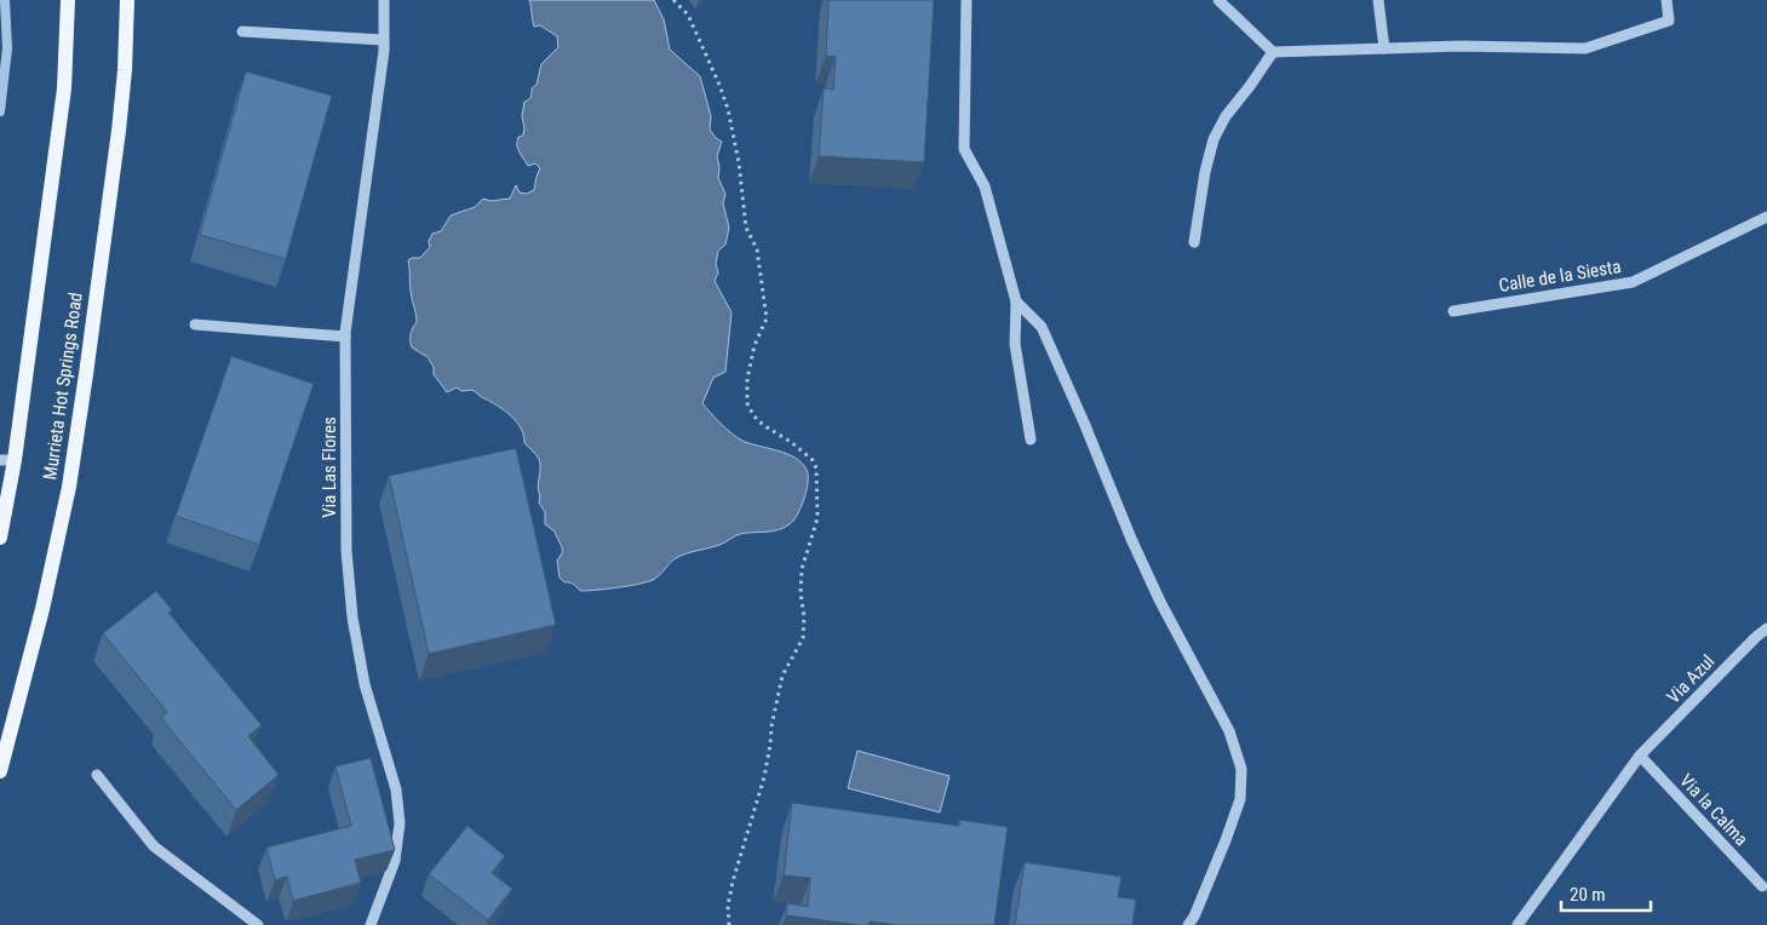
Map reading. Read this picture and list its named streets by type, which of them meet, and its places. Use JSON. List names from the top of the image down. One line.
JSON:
{"streets":{"main road":["Murrieta Hot Springs Road"],"street":["Calle de la Siesta","Via Las Flores","Via Azul","Via la Calma"]},"crossings":[["Via Azul","Via la Calma"]],"scale_bar":"20 m"}
